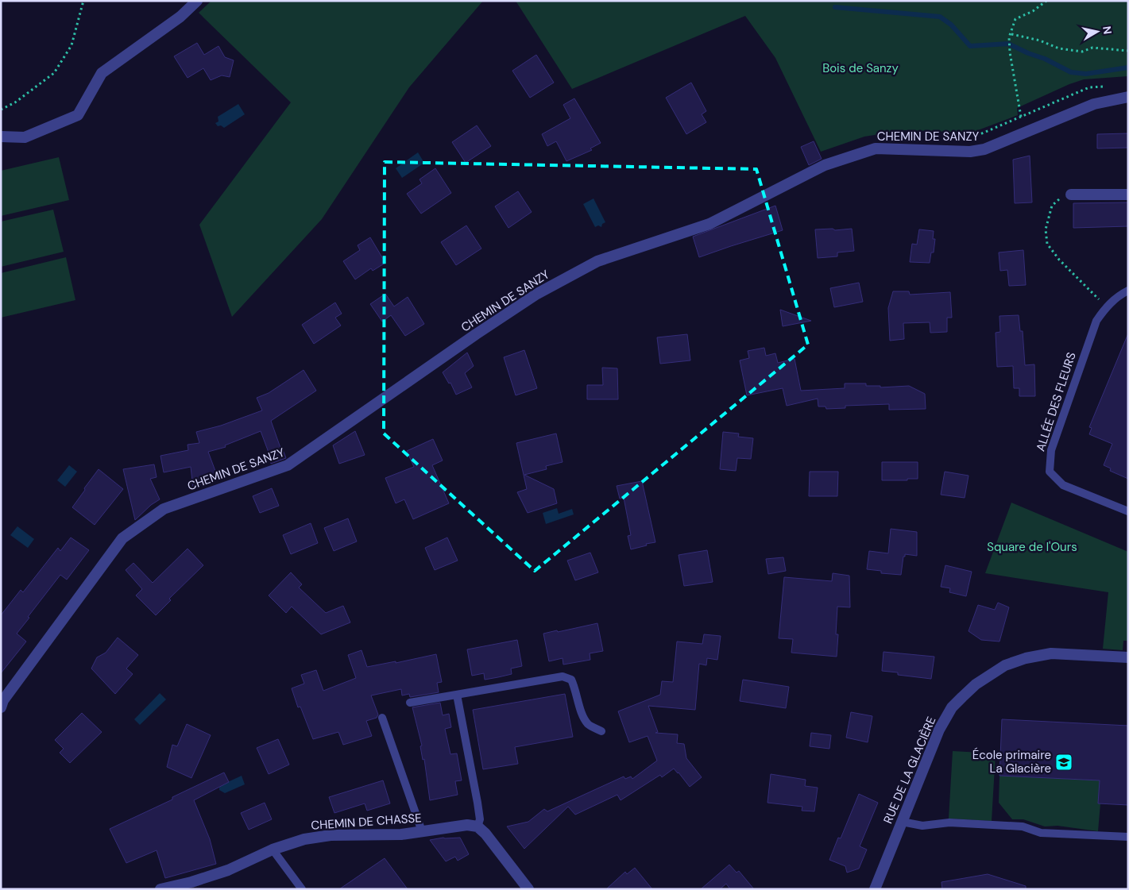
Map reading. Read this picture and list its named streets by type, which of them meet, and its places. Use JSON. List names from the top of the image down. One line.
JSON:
{"streets":{"street":["CHEMIN DE SANZY","RUE DE LA GLACIÈRE","CHEMIN DE CHASSE"],"lane":["ALLÉE DES FLEURS"]},"parks":["Bois de Sanzy","Square de l'Ours"],"places":{"school or university":["École primaire La Glacière"]},"north":"right"}
